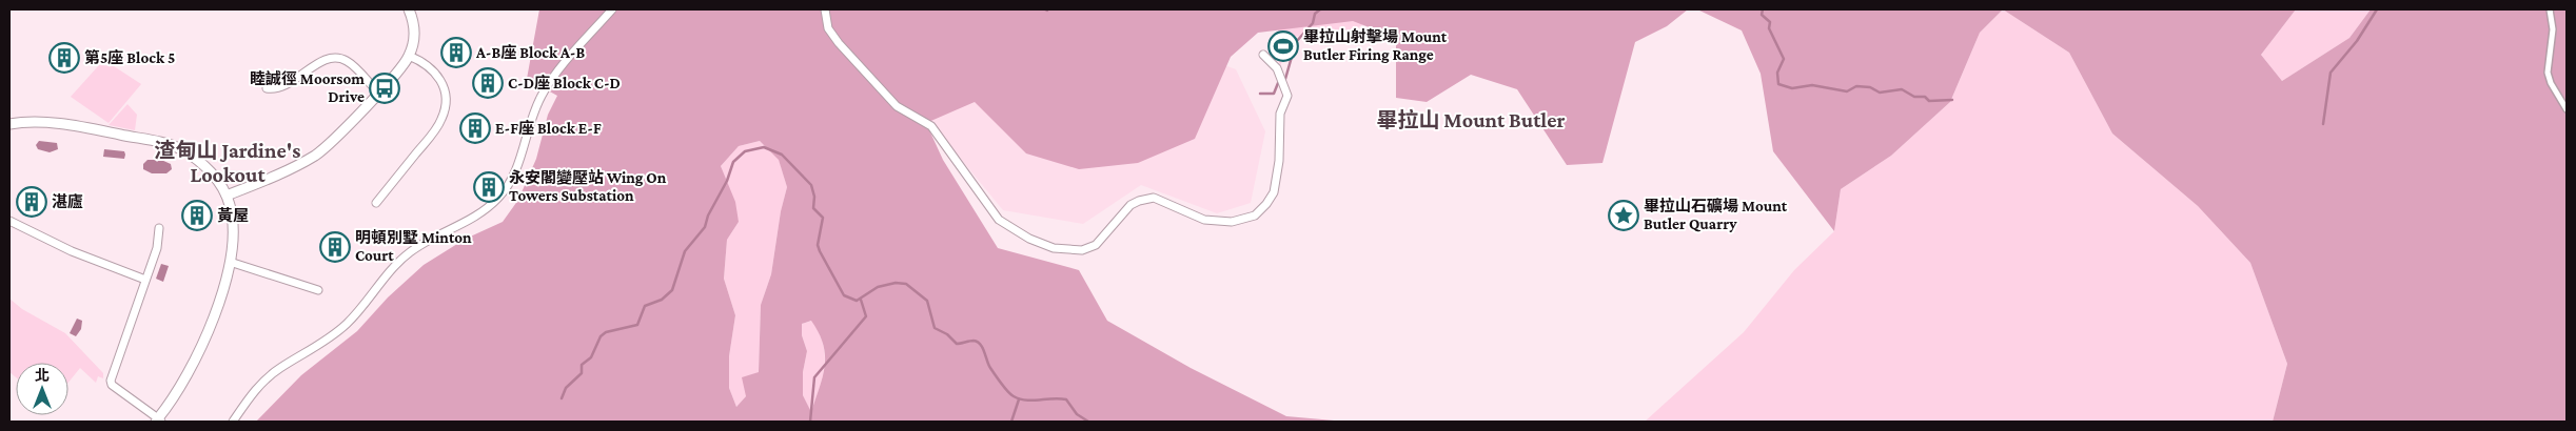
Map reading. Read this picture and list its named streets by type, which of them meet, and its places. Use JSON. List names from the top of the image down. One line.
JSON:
{"districts":["畢拉山 Mount Butler","渣甸山 Jardine's Lookout"],"places":{"sports":["畢拉山射擊場 Mount Butler Firing Range"],"building":["A-B座 Block A-B","第5座 Block 5","C-D座 Block C-D","E-F座 Block E-F","永安閣變壓站 Wing On Towers Substation","湛廬","黃屋","明頓別墅 Minton Court"],"bus stop":["睦誠徑 Moorsom Drive"],"place":["畢拉山石礦場 Mount Butler Quarry"]},"north":"top"}
